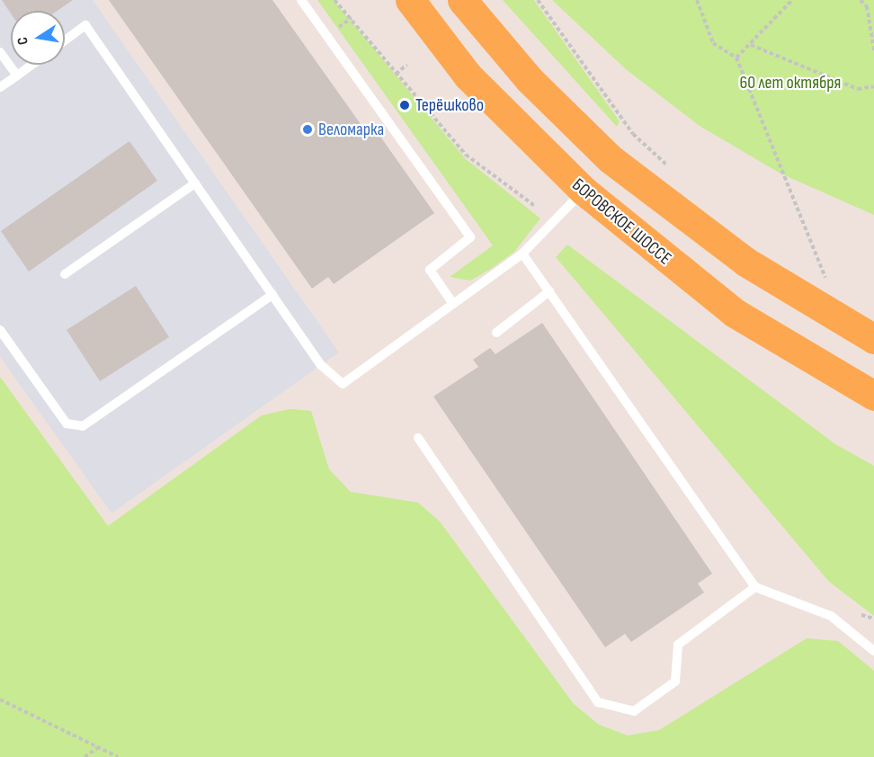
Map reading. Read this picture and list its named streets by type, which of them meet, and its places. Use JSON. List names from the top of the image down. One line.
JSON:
{"streets":{"main road":["БОРОВСКОЕ ШОССЕ"]},"parks":["60 лет октября"],"places":["Терёшково","Веломарка"],"north":"left"}
